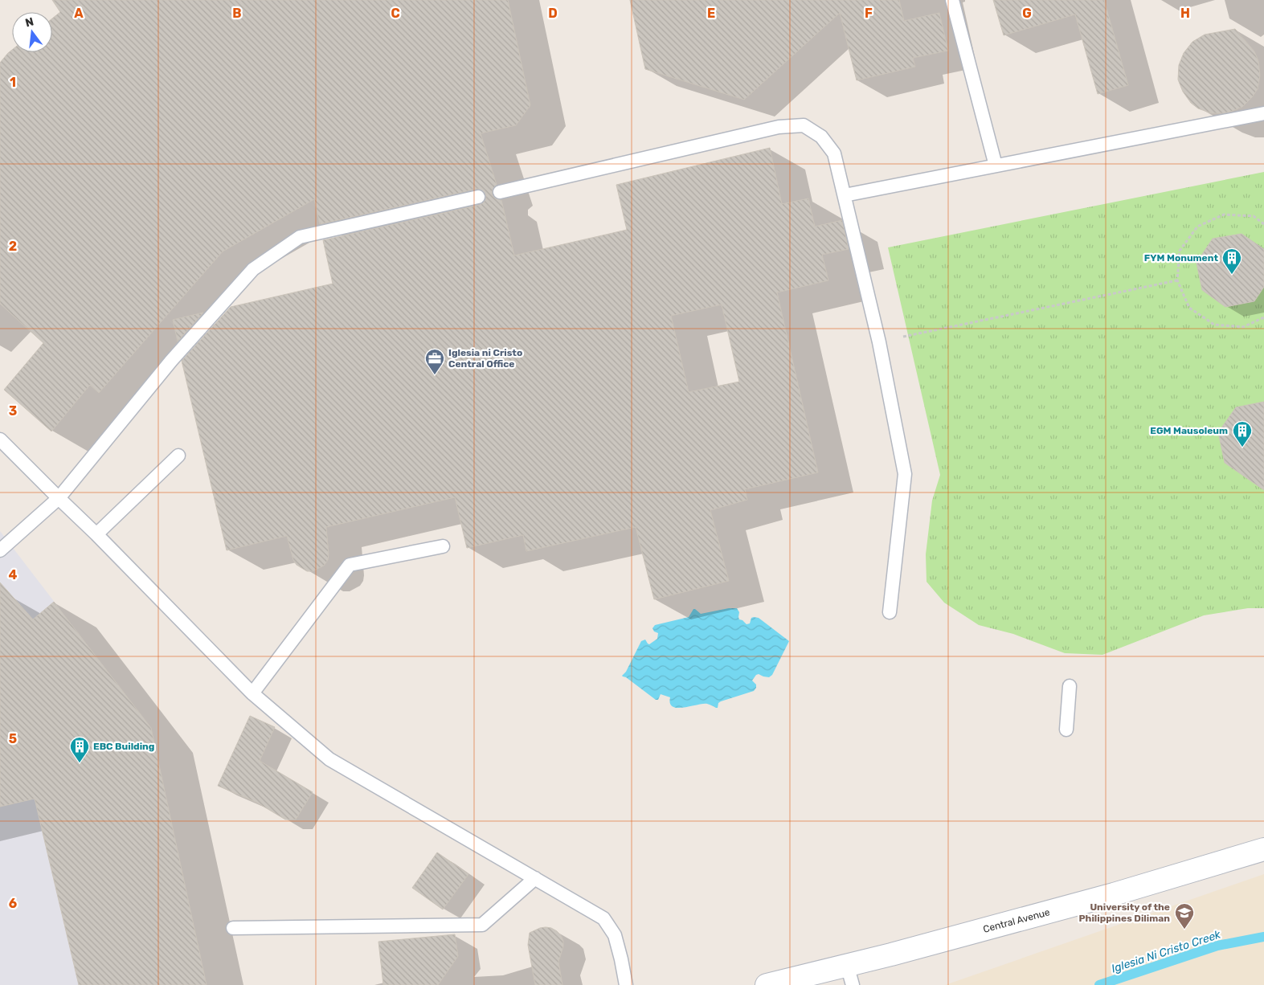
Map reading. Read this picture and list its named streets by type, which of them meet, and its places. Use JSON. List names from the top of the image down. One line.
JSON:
{"streets":{"main road":["Central Avenue"]},"water":["Iglesia Ni Cristo Creek"],"places":{"building":["FYM Monument","EGM Mausoleum","EBC Building"],"office":["Iglesia ni Cristo Central Office"],"school or university":["University of the Philippines Diliman"]},"north":"top","grid":{"columns":["A","B","C","D","E","F","G","H"],"rows":["1","2","3","4","5","6"]}}
